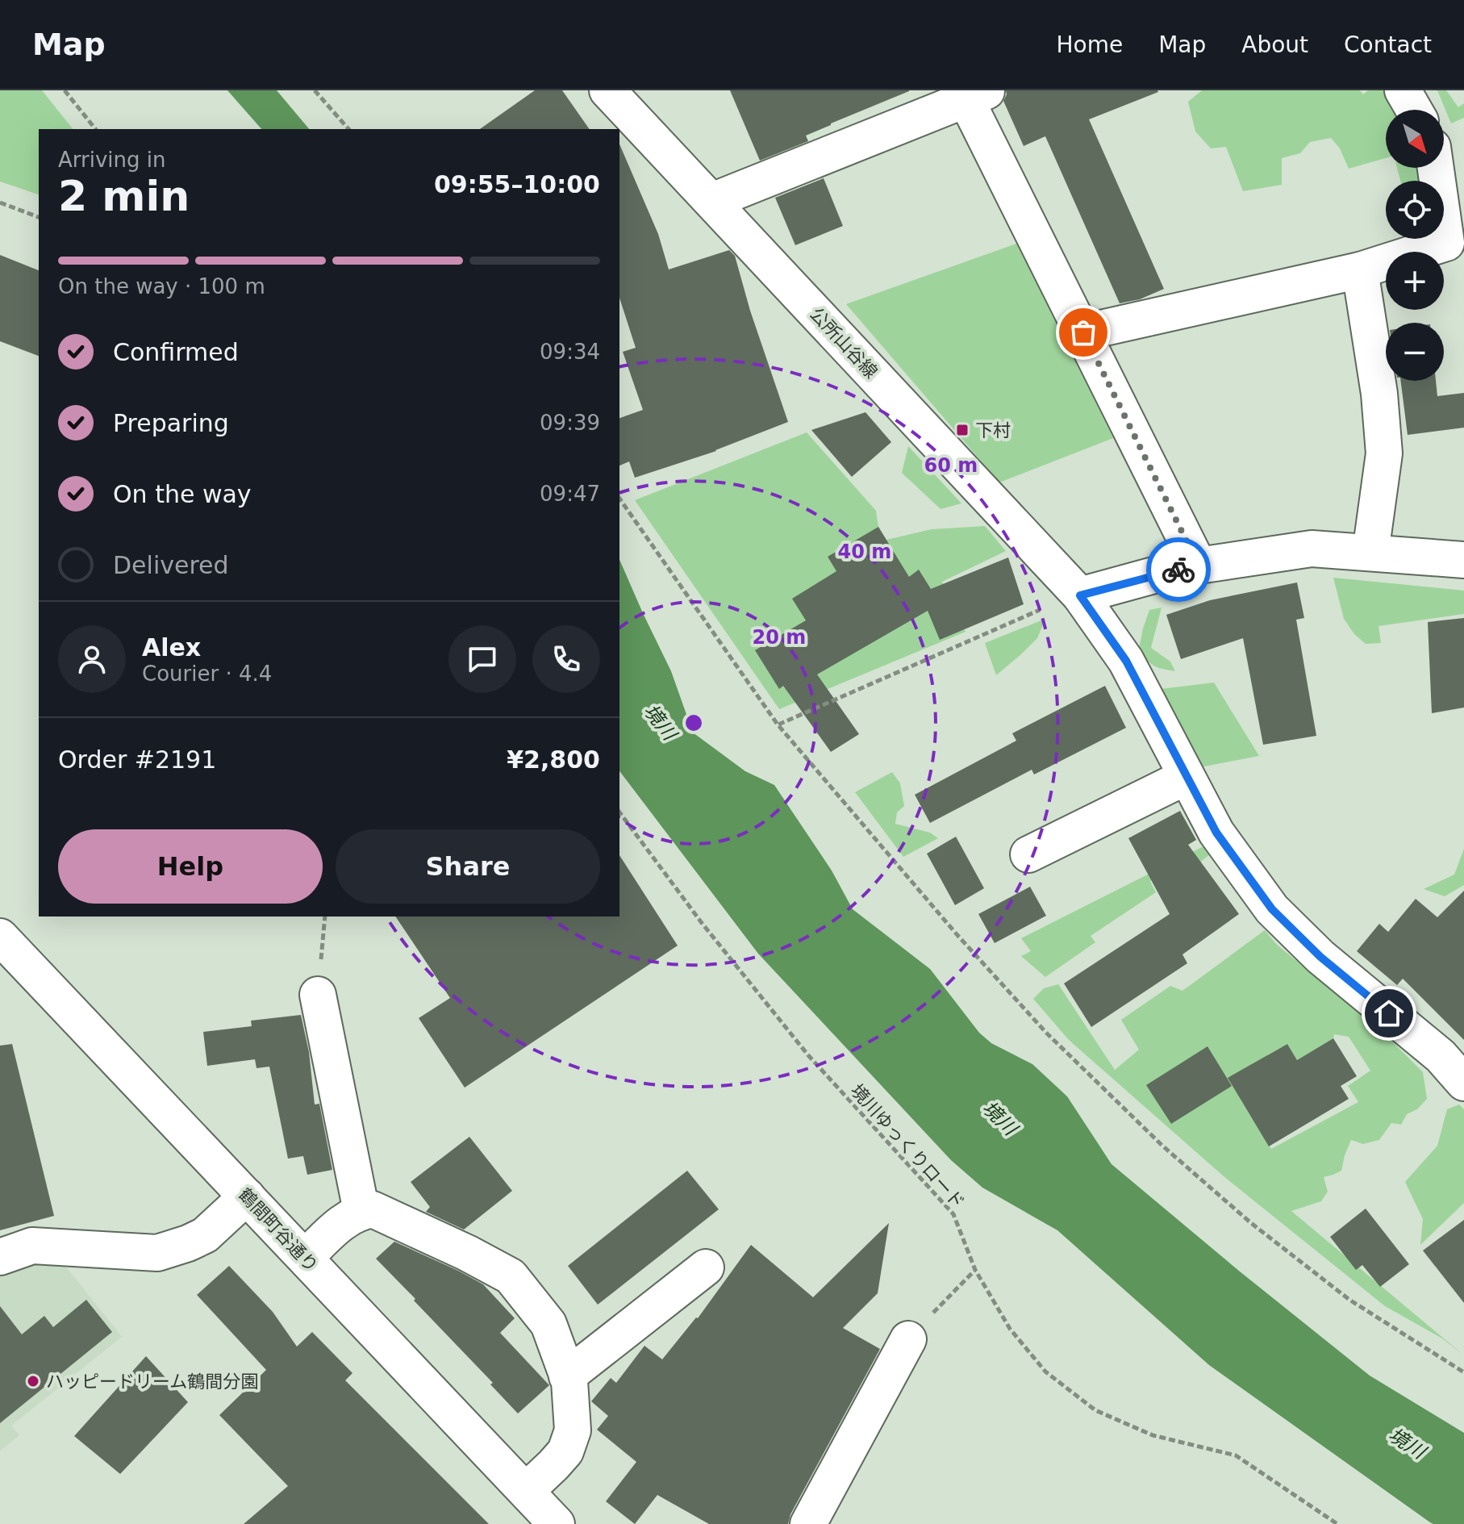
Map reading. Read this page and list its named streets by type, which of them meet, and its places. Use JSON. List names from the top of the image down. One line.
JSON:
{"streets":{"street":["公所山谷線","鶴間町谷通り"],"path":["境川ゆっくりロード"]},"water":["境川"],"places":{"transit":["下村"],"other":["ハッピードリーム鶴間分園"]},"north":"bottom right","page":{"header":"Map","nav":["Home","Map","About","Contact"],"map_buttons":["+","−"],"heading":["2 min","Arriving in","09:55–10:00"],"panel":["Alex","Courier · 4.4","Order #2191","¥2,800"],"bar":"On the way · 100 m","list":[["Confirmed","09:34"],["Preparing","09:39"],["On the way","09:47"],"Delivered"],"buttons":["Help","Share"]},"rings":["60 m","40 m","20 m"]}
